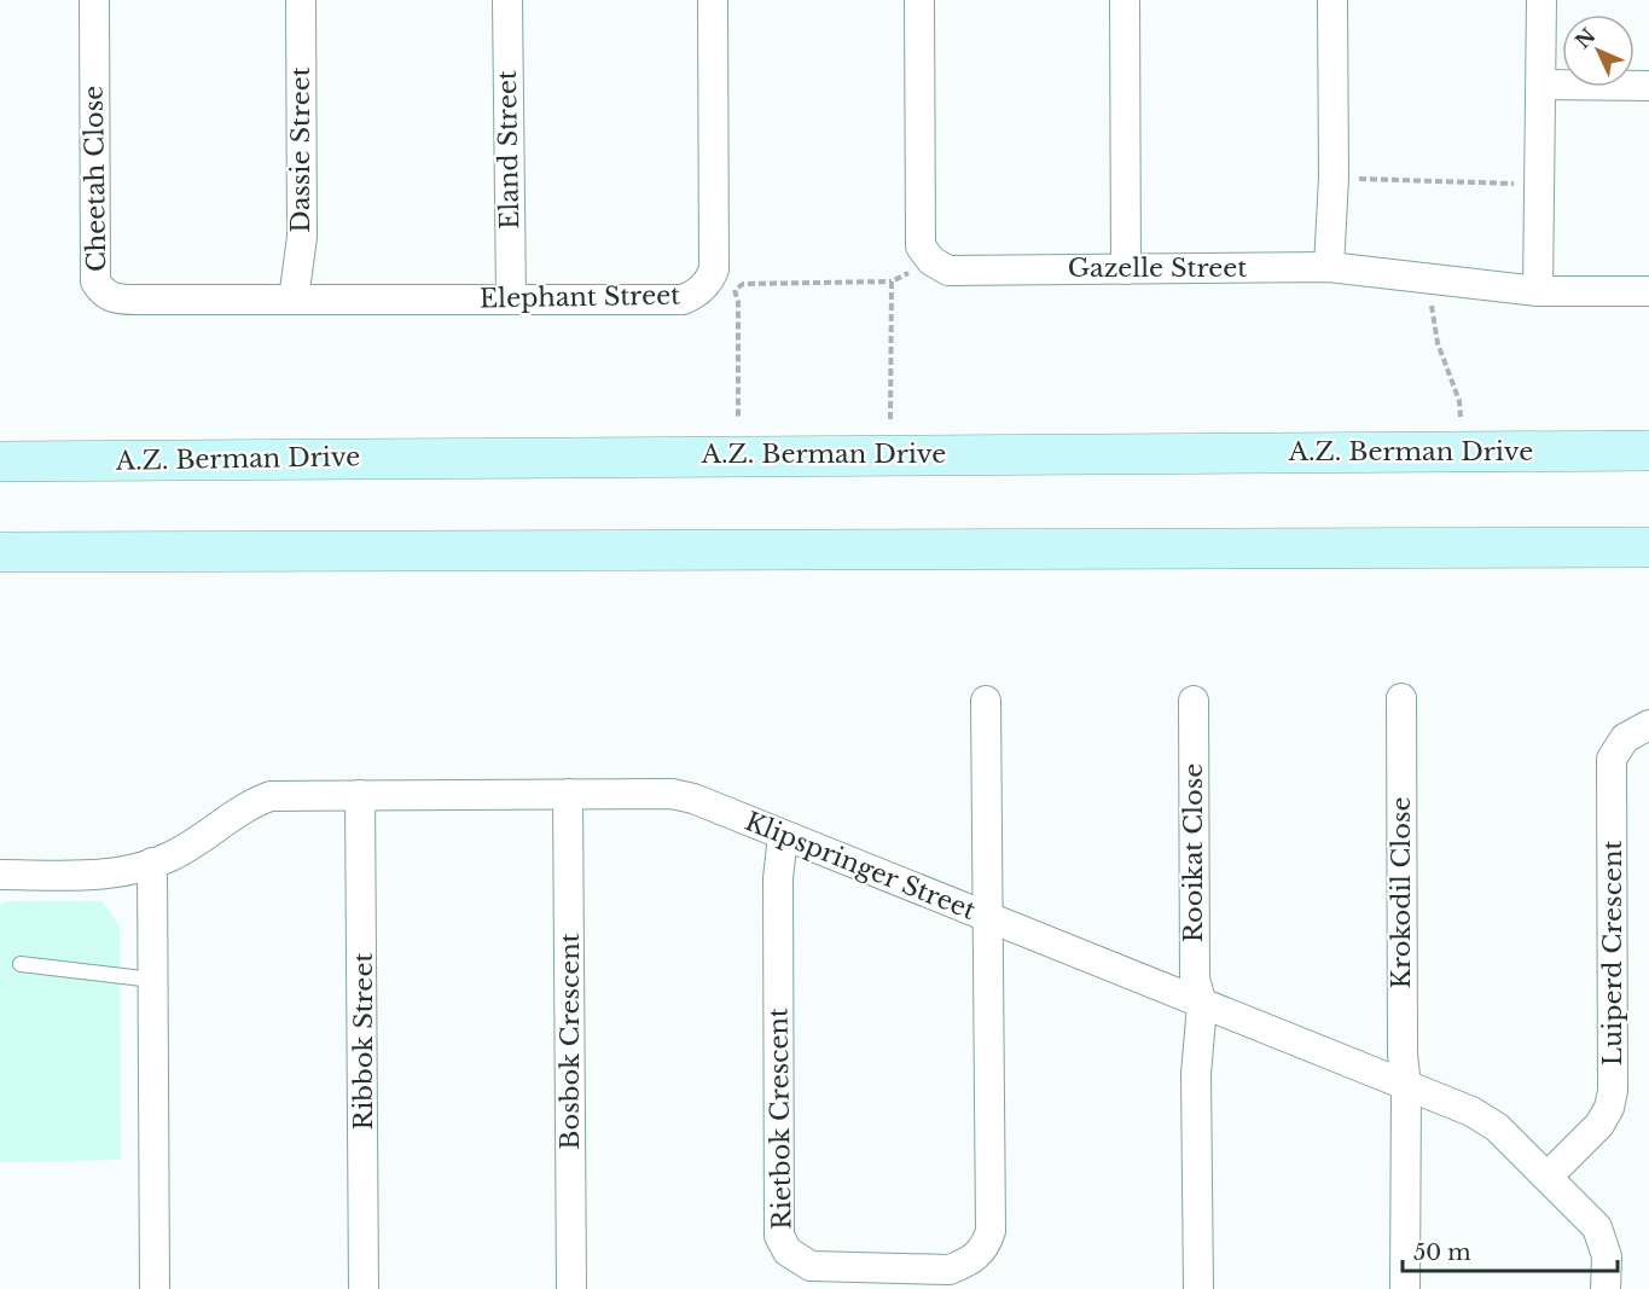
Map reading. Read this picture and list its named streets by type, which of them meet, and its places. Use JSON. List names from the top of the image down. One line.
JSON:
{"streets":{"main road":["A.Z. Berman Drive"],"street":["Dassie Street","Eland Street","Cheetah Close","Gazelle Street","Elephant Street","Rooikat Close","Klipspringer Street","Krokodil Close","Luiperd Crescent","Ribbok Street","Bosbok Crescent","Rietbok Crescent"]},"crossings":[["Dassie Street","Cheetah Close"],["Dassie Street","Elephant Street"],["Eland Street","Elephant Street"],["Cheetah Close","Elephant Street"],["Rooikat Close","Klipspringer Street"],["Klipspringer Street","Krokodil Close"],["Klipspringer Street","Luiperd Crescent"],["Klipspringer Street","Ribbok Street"],["Klipspringer Street","Bosbok Crescent"],["Klipspringer Street","Rietbok Crescent"]],"scale_bar":"50 m","north":"top left"}
